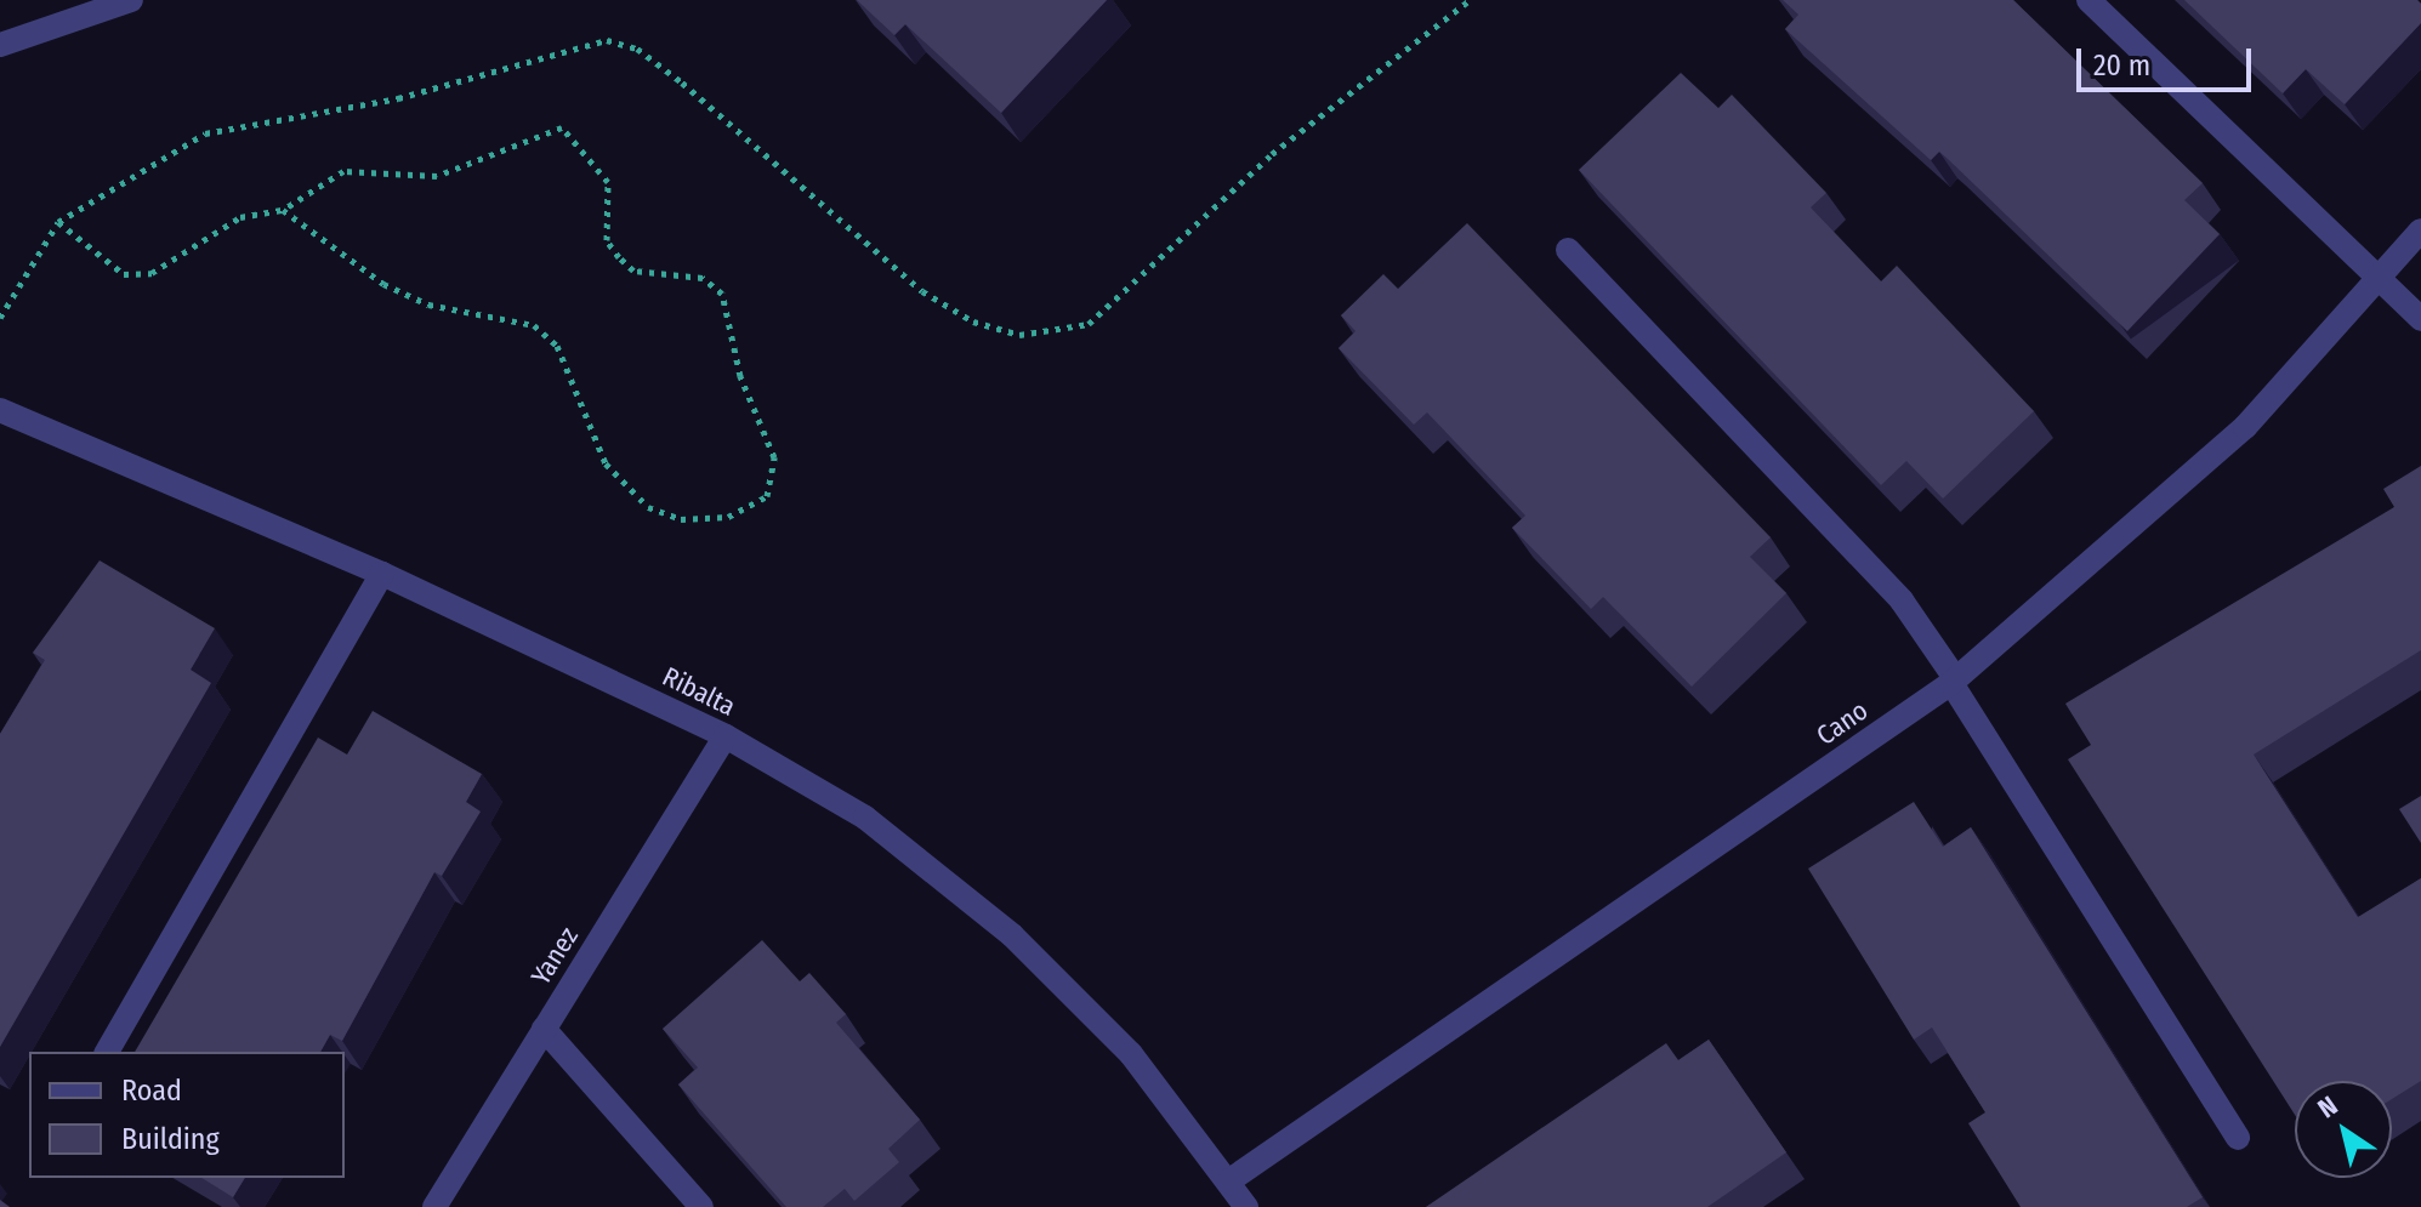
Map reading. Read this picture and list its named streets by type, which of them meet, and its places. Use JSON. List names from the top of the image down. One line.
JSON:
{"streets":{"street":["Ribalta","Cano","Yanez"]},"crossings":[["Ribalta","Cano"],["Ribalta","Yanez"]],"legend":["Road","Building"],"scale_bar":"20 m","north":"top left"}
